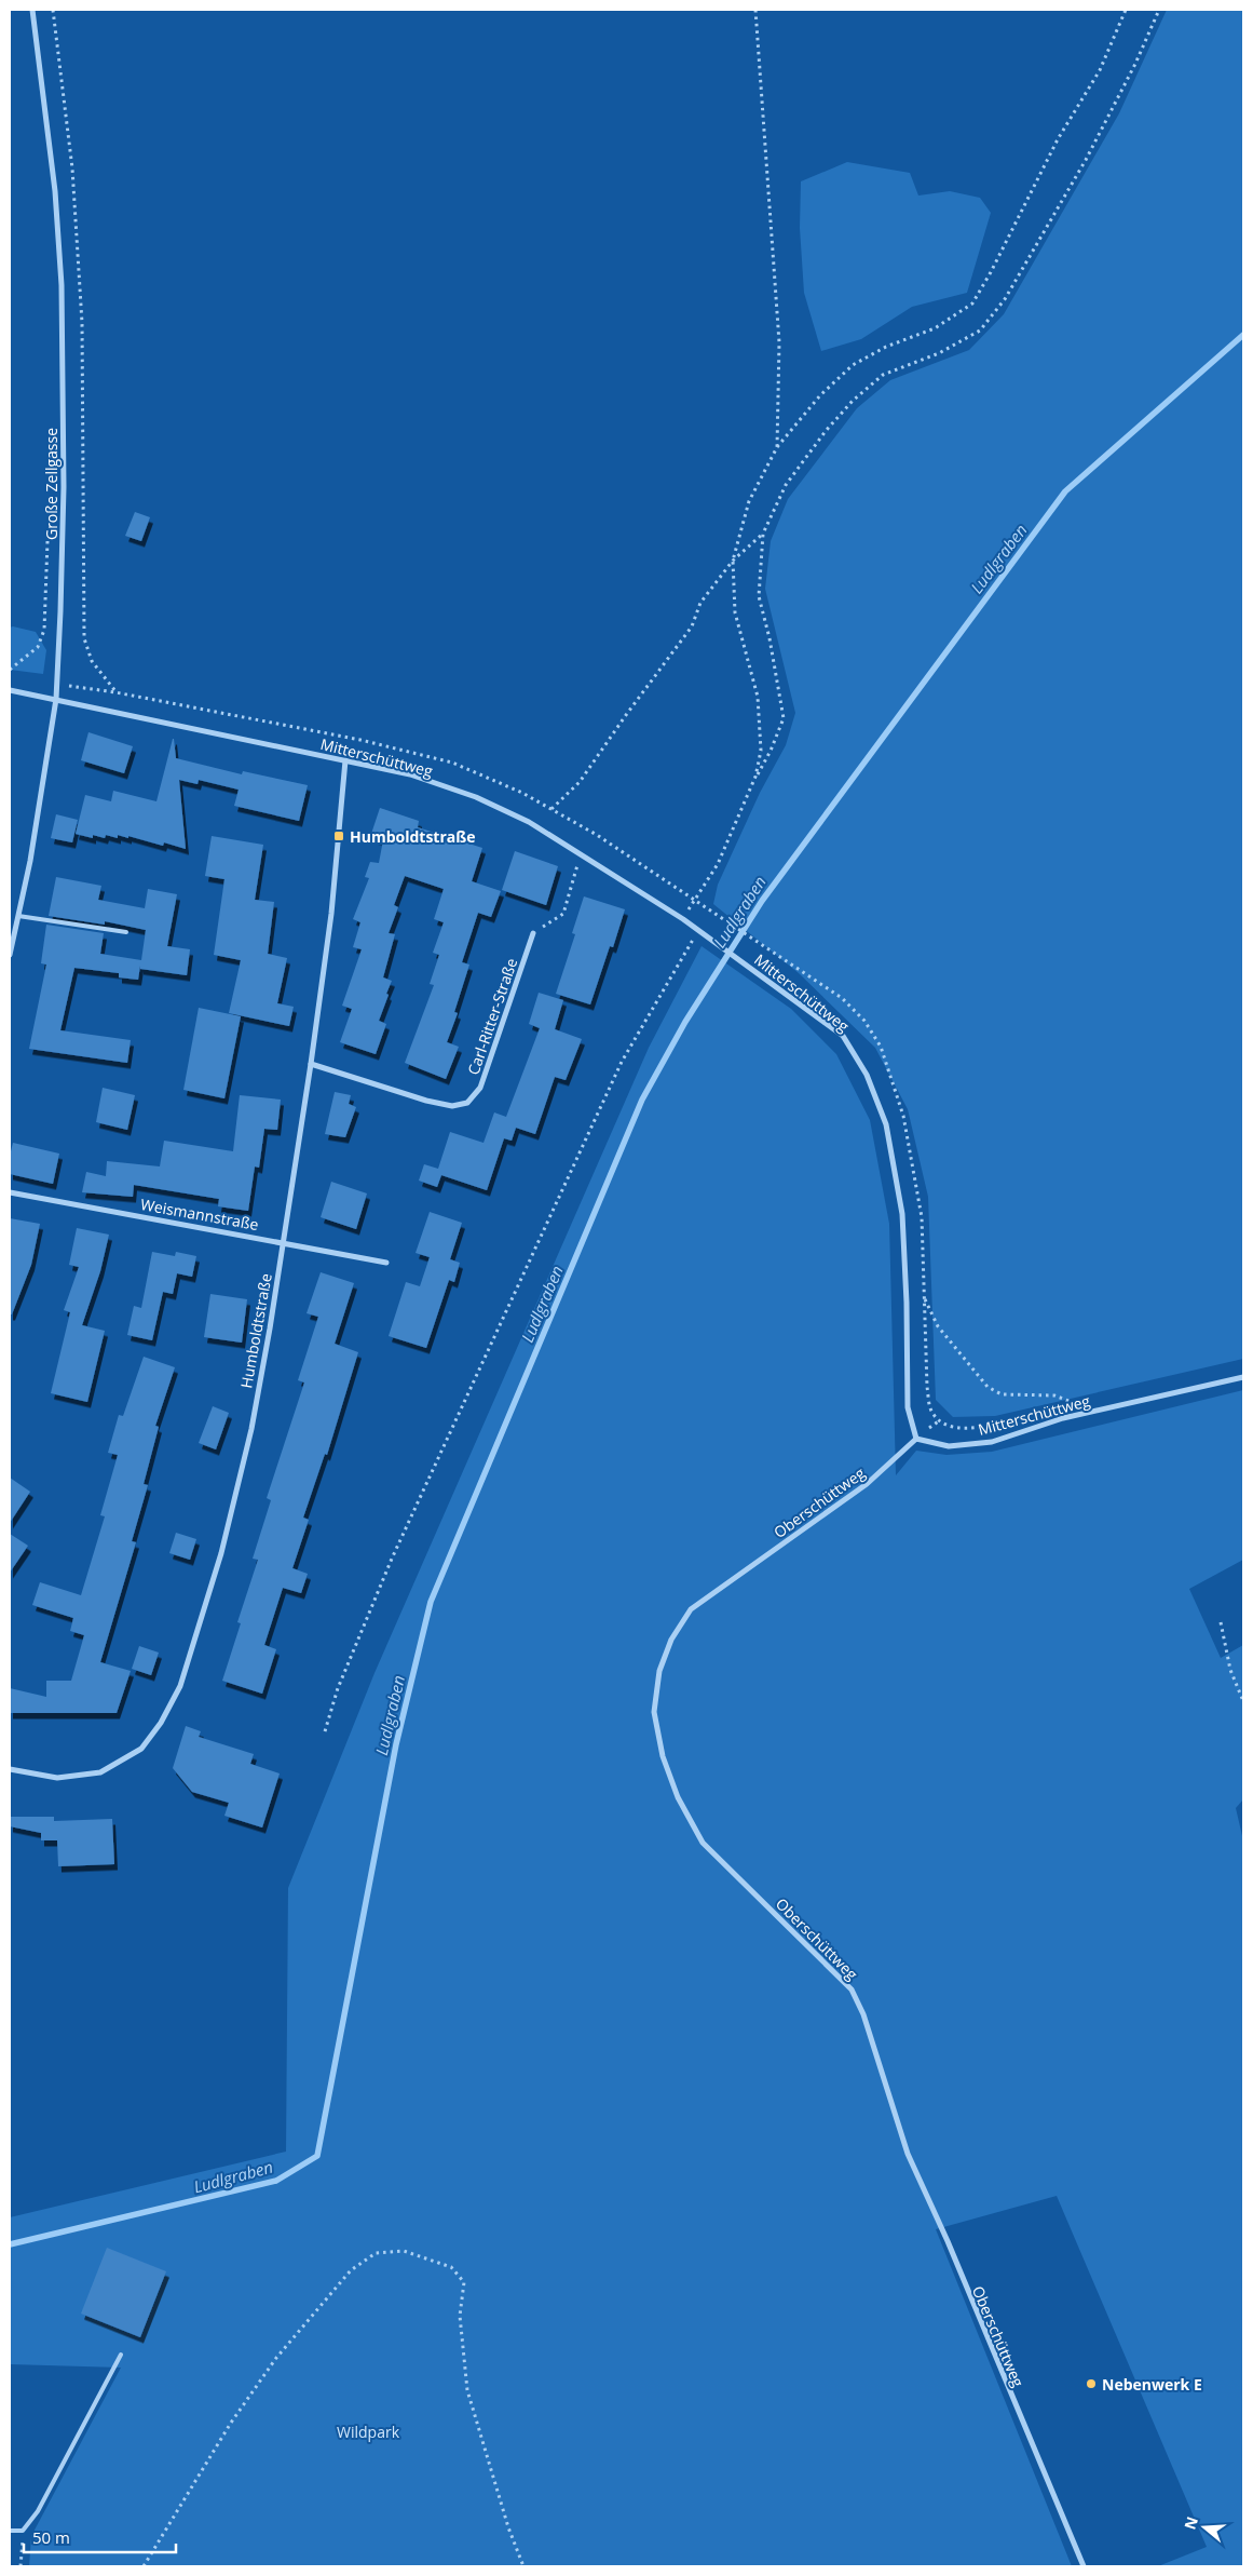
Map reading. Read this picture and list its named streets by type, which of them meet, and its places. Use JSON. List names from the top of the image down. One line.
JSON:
{"streets":{"street":["Große Zellgasse","Mitterschüttweg","Carl-Ritter-Straße","Weismannstraße","Humboldtstraße","Oberschüttweg"]},"crossings":[["Große Zellgasse","Mitterschüttweg"],["Mitterschüttweg","Humboldtstraße"],["Mitterschüttweg","Oberschüttweg"],["Carl-Ritter-Straße","Humboldtstraße"],["Weismannstraße","Humboldtstraße"]],"water":["Ludlgraben"],"parks":["Wildpark"],"places":{"transit":["Humboldtstraße"],"other":["Nebenwerk E"]},"scale_bar":"50 m","north":"left"}
